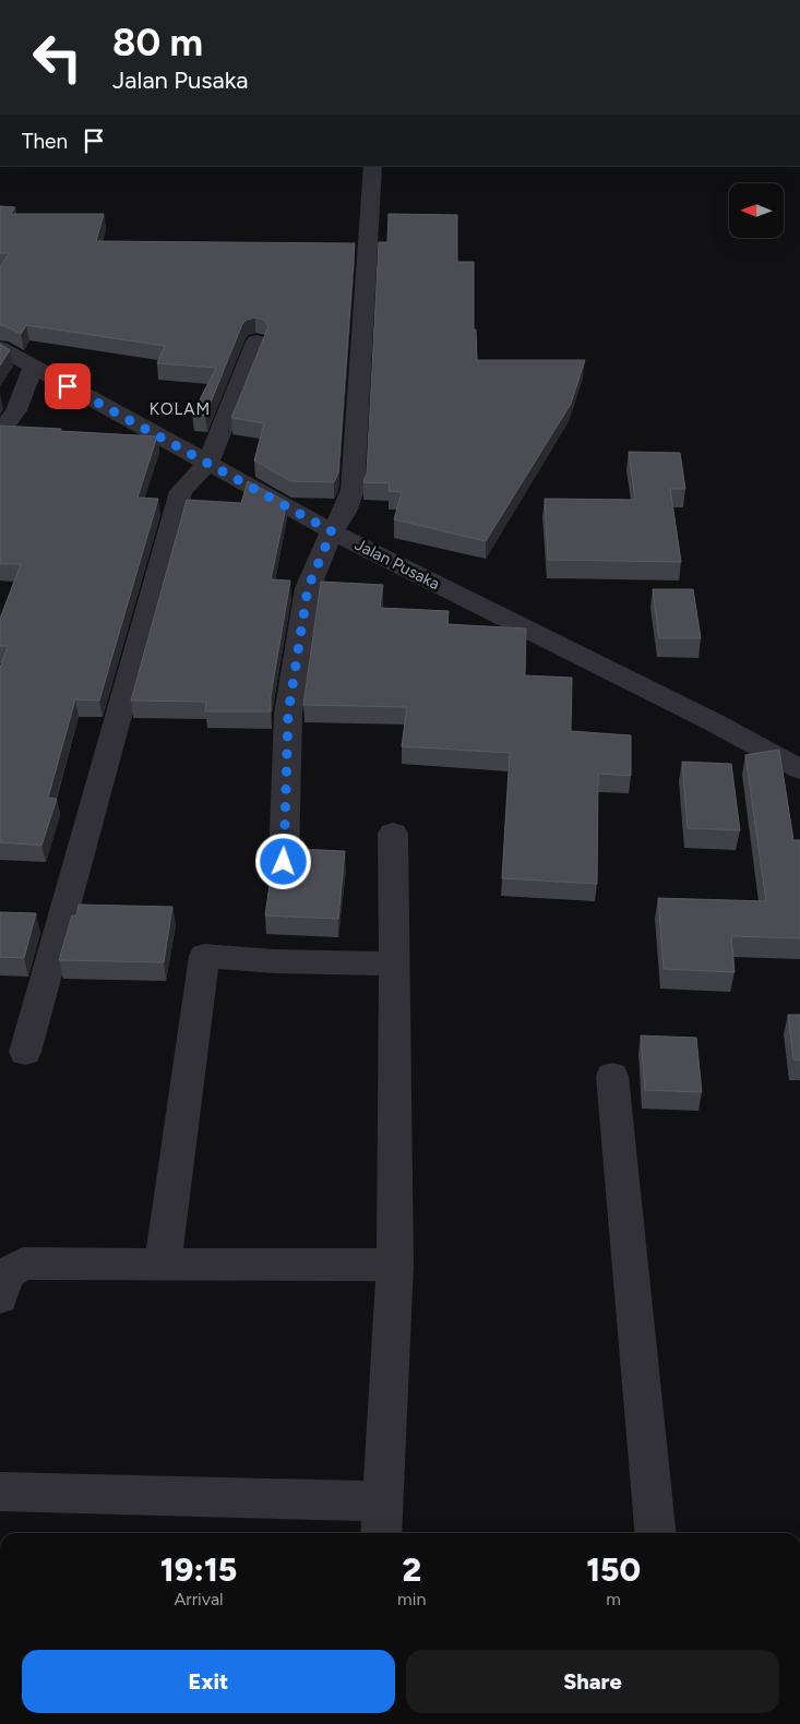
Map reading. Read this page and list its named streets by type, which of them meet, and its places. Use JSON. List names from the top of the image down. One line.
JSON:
{"streets":{"street":["Jalan Pusaka"]},"districts":["KOLAM"],"north":"left","page":{"turn":["80 m","Jalan Pusaka"],"then":"Then","eta":["19:15","Arrival","2","min","150","m"],"buttons":["Exit","Share"]}}
